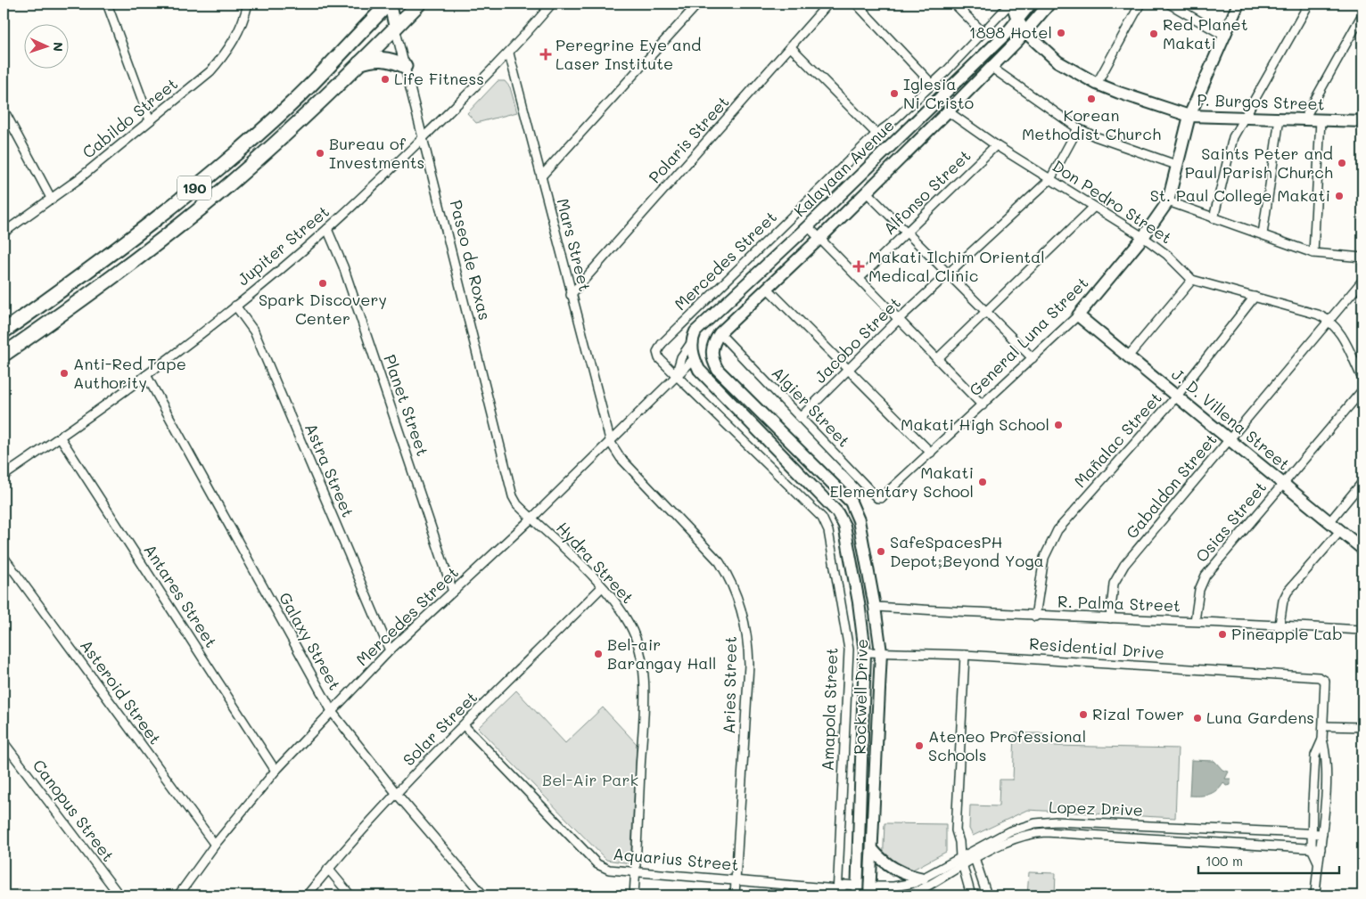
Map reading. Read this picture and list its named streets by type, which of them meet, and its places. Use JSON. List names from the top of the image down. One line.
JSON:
{"streets":{"main road":["P. Burgos Street","Kalayaan Avenue","190","Paseo de Roxas","General Luna Street","J. D. Villena Street","Rockwell Drive","Lopez Drive"],"street":["Cabildo Street","Polaris Street","Alfonso Street","Don Pedro Street","Mars Street","Jupiter Street","Mercedes Street","Jacobo Street","Planet Street","Algier Street","Mañalac Street","Astra Street","Gabaldon Street","Osias Street","Hydra Street","Antares Street","R. Palma Street","Galaxy Street","Residential Drive","Aries Street","Asteroid Street","Amapola Street","Solar Street","Canopus Street","Aquarius Street"]},"crossings":[["P. Burgos Street","Kalayaan Avenue"],["P. Burgos Street","Mercedes Street"],["P. Burgos Street","General Luna Street"],["Polaris Street","Mars Street"],["Kalayaan Avenue","Don Pedro Street"],["Kalayaan Avenue","Mercedes Street"],["Kalayaan Avenue","Algier Street"],["Kalayaan Avenue","Rockwell Drive"],["190","Paseo de Roxas"],["Alfonso Street","Don Pedro Street"],["Don Pedro Street","General Luna Street"],["Don Pedro Street","Jacobo Street"],["Don Pedro Street","Mañalac Street"],["Don Pedro Street","Gabaldon Street"],["Mars Street","Jupiter Street"],["Mars Street","Mercedes Street"],["Mars Street","Aries Street"],["Jupiter Street","Paseo de Roxas"],["Jupiter Street","Planet Street"],["Jupiter Street","Astra Street"],["Jupiter Street","Antares Street"],["Jupiter Street","Galaxy Street"],["Paseo de Roxas","Mercedes Street"],["Paseo de Roxas","Hydra Street"],["Mercedes Street","Planet Street"],["Mercedes Street","Astra Street"],["Mercedes Street","Hydra Street"],["Mercedes Street","Antares Street"],["Mercedes Street","Galaxy Street"],["Mercedes Street","Aries Street"],["Mercedes Street","Asteroid Street"],["Mercedes Street","Rockwell Drive"],["Mercedes Street","Amapola Street"],["General Luna Street","Algier Street"],["General Luna Street","J. D. Villena Street"],["Jacobo Street","Algier Street"],["J. D. Villena Street","Mañalac Street"],["J. D. Villena Street","Gabaldon Street"],["J. D. Villena Street","Osias Street"],["Mañalac Street","R. Palma Street"],["Gabaldon Street","R. Palma Street"],["Osias Street","R. Palma Street"],["Hydra Street","Solar Street"],["Hydra Street","Aquarius Street"],["R. Palma Street","Rockwell Drive"],["Galaxy Street","Solar Street"],["Residential Drive","Rockwell Drive"],["Aries Street","Aquarius Street"],["Rockwell Drive","Lopez Drive"],["Rockwell Drive","Aquarius Street"],["Amapola Street","Aquarius Street"],["Solar Street","Aquarius Street"],["Lopez Drive","Aquarius Street"]],"parks":["Bel-Air Park"],"places":{"other":["1898 Hotel","Red Planet Makati","Life Fitness","Iglesia Ni Cristo","Korean Methodist Church","Bureau of Investments","Saints Peter and Paul Parish Church","St. Paul College Makati","Spark Discovery Center","Anti-Red Tape Authority","Makati High School","Makati Elementary School","SafeSpacesPH Depot;Beyond Yoga","Pineapple Lab","Bel-air Barangay Hall","Rizal Tower","Luna Gardens","Ateneo Professional Schools"],"health":["Peregrine Eye and Laser Institute","Makati Ilchim Oriental Medical Clinic"]},"scale_bar":"100 m","north":"right"}
